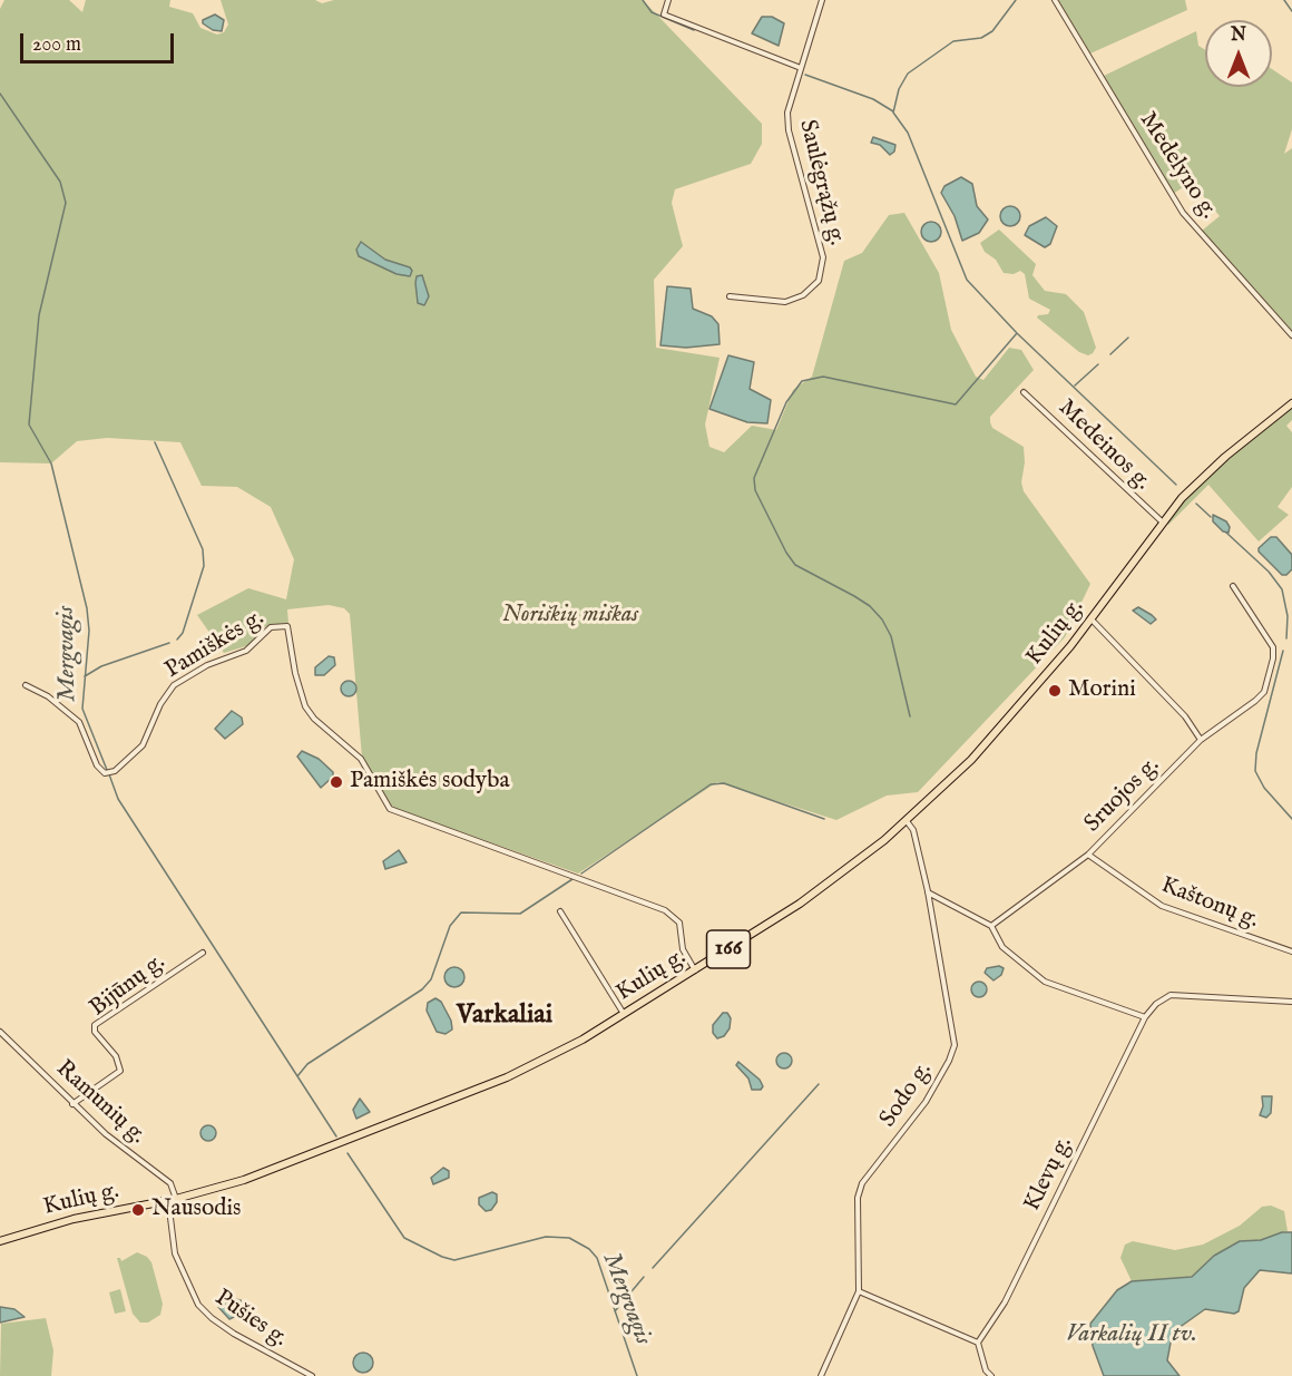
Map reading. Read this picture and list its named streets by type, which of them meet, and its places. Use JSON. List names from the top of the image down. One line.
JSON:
{"streets":{"main road":["Kulių g.","166"],"street":["Medelyno g.","Saulėgrąžų g.","Medeinos g.","Pamiškės g.","Sruojos g.","Kaštonų g.","Bijūnų g.","Sodo g.","Ramunių g.","Klevų g.","Pušies g."]},"crossings":[["Medeinos g.","Kulių g."],["Kulių g.","Pamiškės g."],["Kulių g.","Sodo g."],["Kulių g.","Ramunių g."],["Kulių g.","Pušies g."],["Sruojos g.","Kaštonų g."],["Bijūnų g.","Ramunių g."],["Ramunių g.","Pušies g."]],"districts":["Varkaliai"],"water":["Mergvagis","Varkalių II tv."],"parks":["Noriškių miškas"],"places":["Morini","Pamiškės sodyba","Nausodis"],"scale_bar":"200 m","north":"top"}
